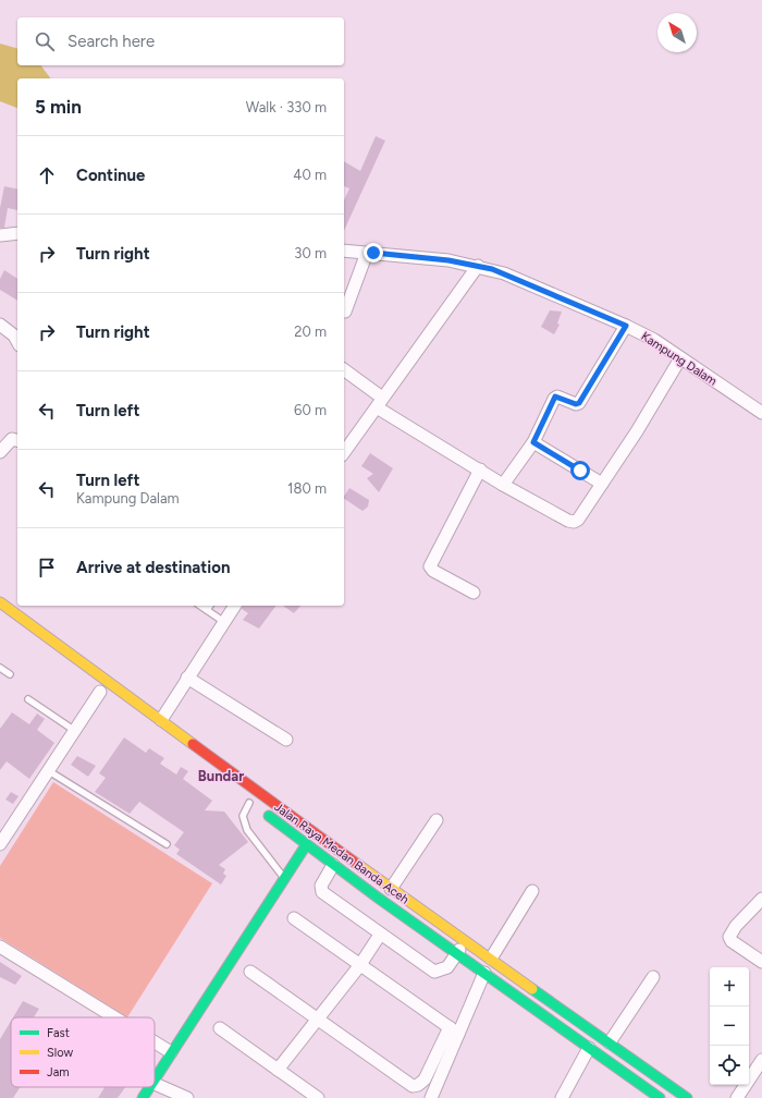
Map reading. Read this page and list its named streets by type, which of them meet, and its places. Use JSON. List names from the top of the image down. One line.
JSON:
{"streets":{"main road":["Jalan Raya Medan Banda Aceh"],"street":["Kampung Dalam"]},"districts":["Bundar"],"legend":["Fast","Slow","Jam"],"north":"top left","page":{"search":"Search here","heading":["5 min","Walk · 330 m"],"list":[["Continue","40 m"],["Turn right","30 m"],["Turn right","20 m"],["Turn left","60 m"],["Turn left","Kampung Dalam","180 m"],"Arrive at destination"],"map_buttons":["+","−"]}}
